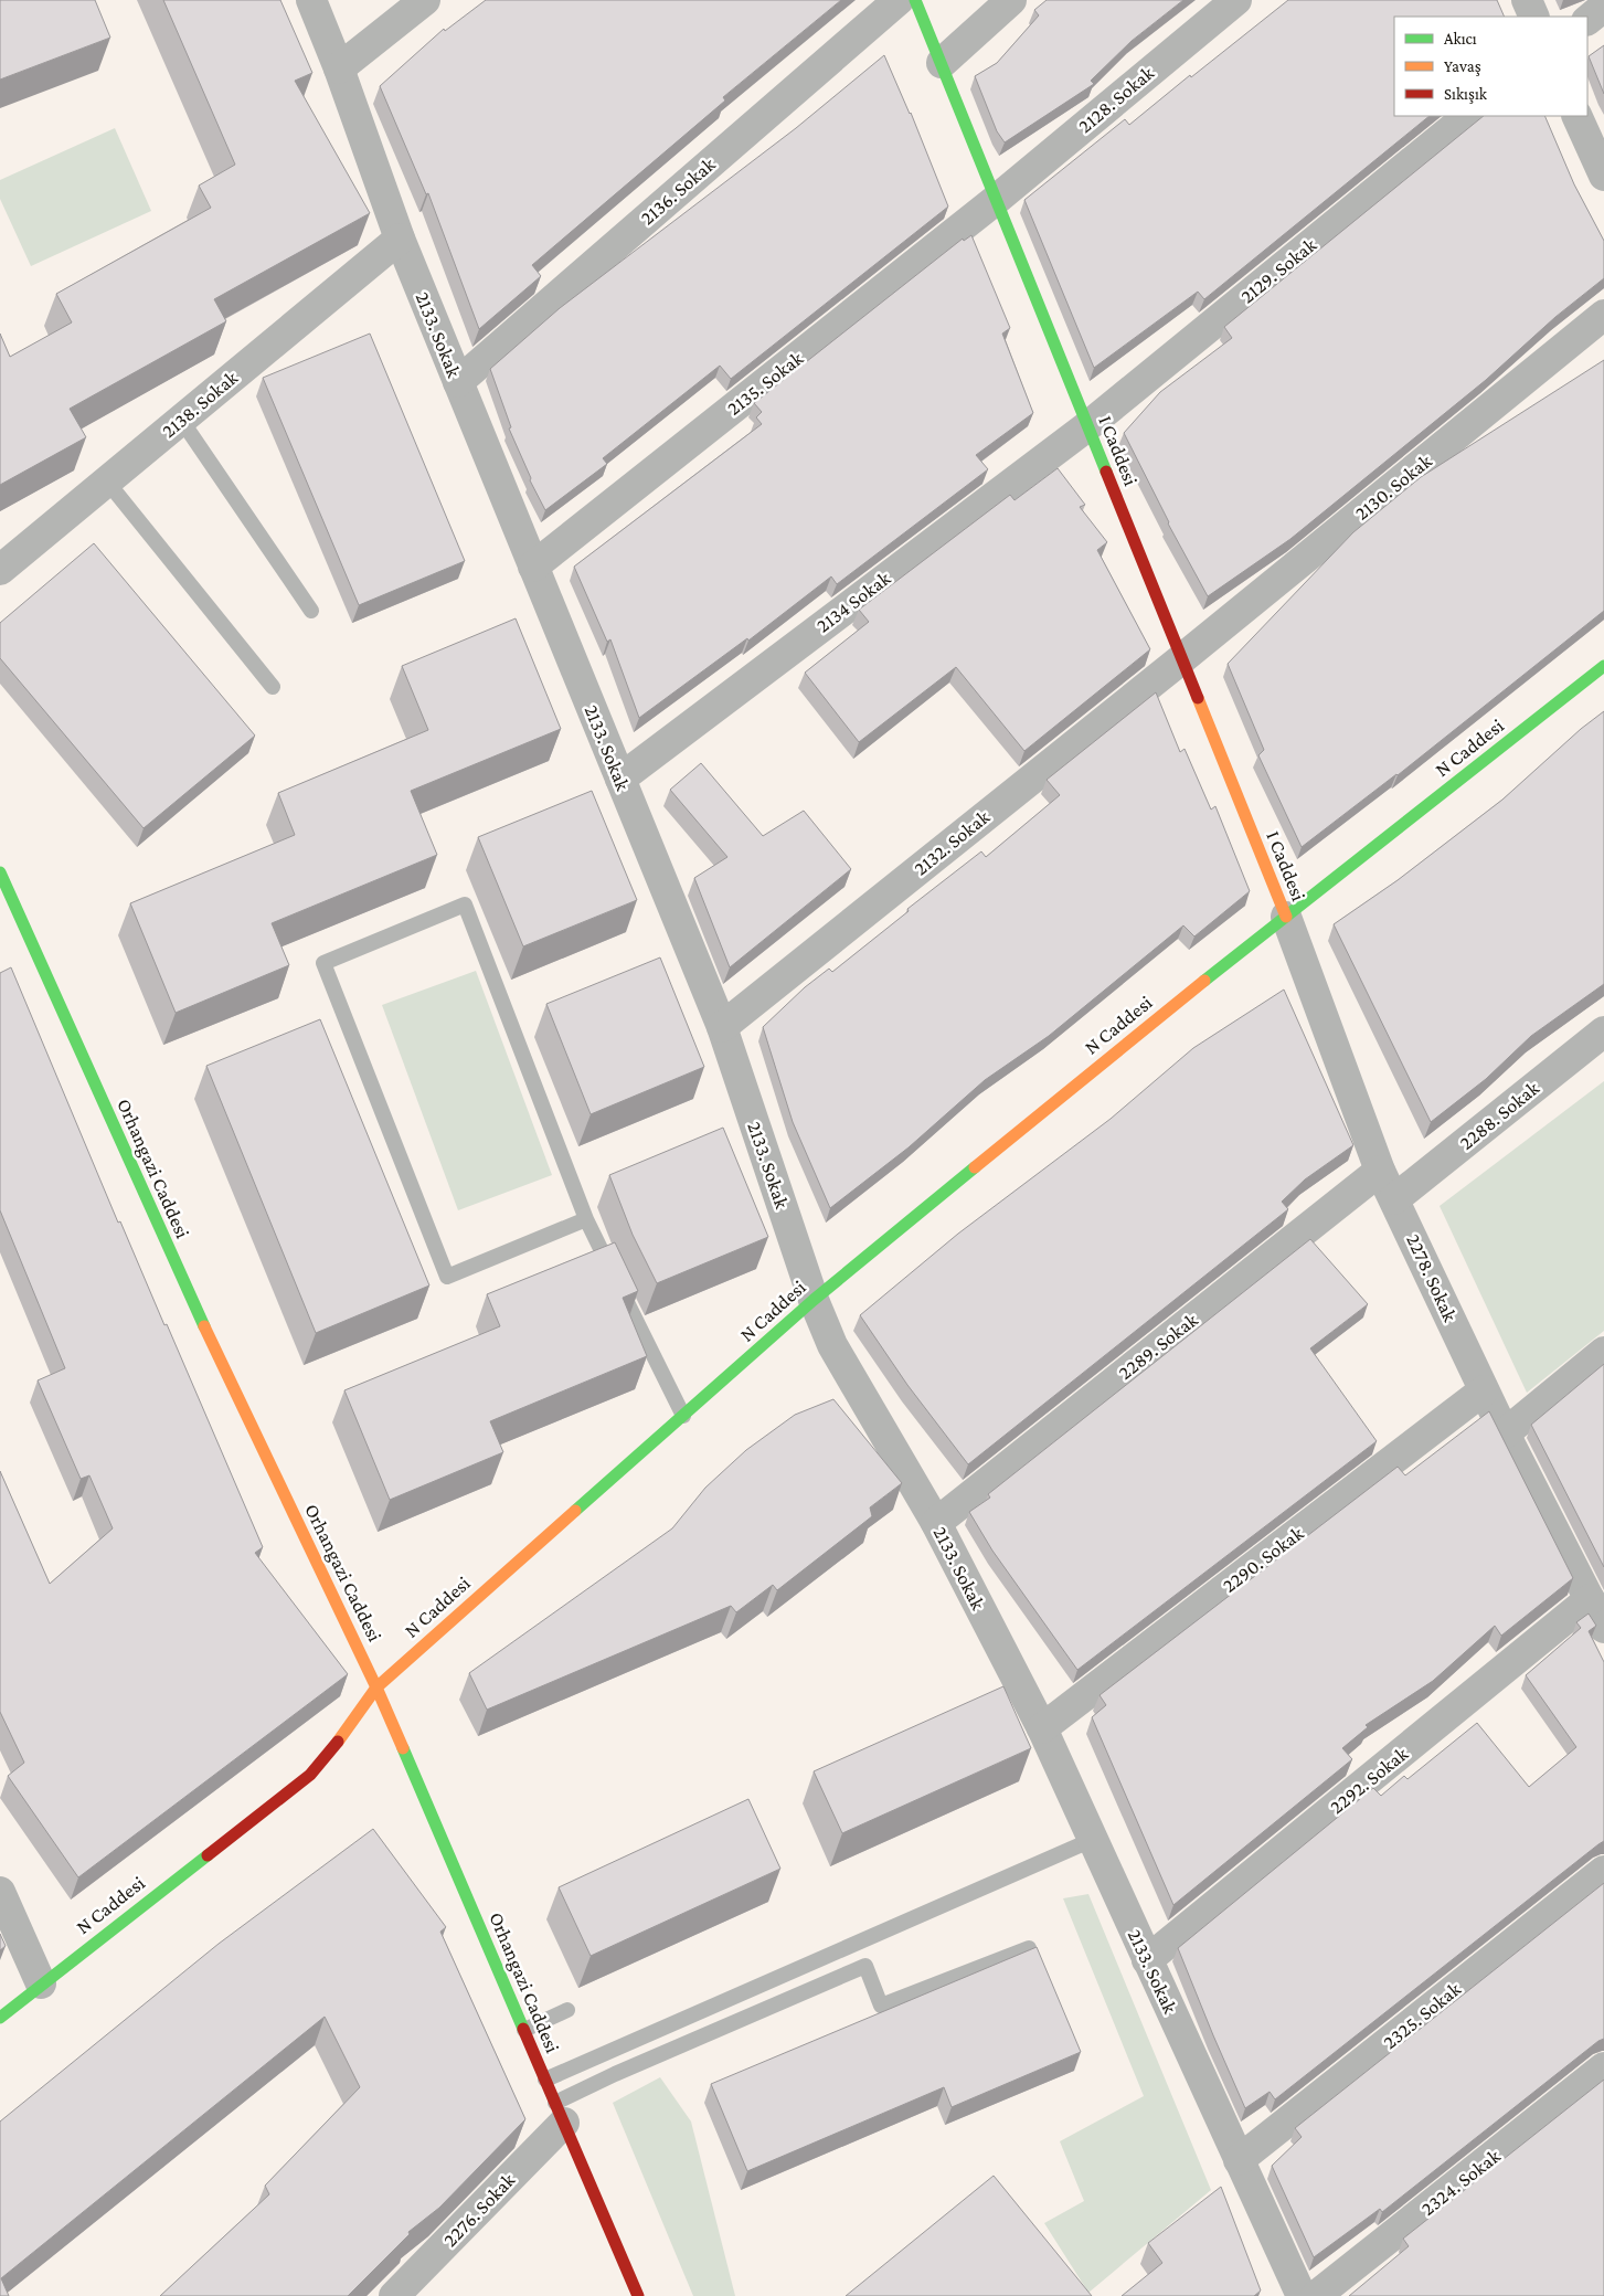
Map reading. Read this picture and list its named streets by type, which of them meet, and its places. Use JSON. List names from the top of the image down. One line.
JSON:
{"streets":{"street":["2128. Sokak","2136. Sokak","2129. Sokak","2133. Sokak","2135. Sokak","2138. Sokak","I Caddesi","2130. Sokak","2134 Sokak","N Caddesi","2132. Sokak","2288. Sokak","Orhangazi Caddesi","2278. Sokak","2289. Sokak","2290. Sokak","2292. Sokak","2325. Sokak","2324. Sokak","2276. Sokak"]},"crossings":[["2128. Sokak","2135. Sokak"],["2128. Sokak","I Caddesi"],["2136. Sokak","2133. Sokak"],["2129. Sokak","I Caddesi"],["2129. Sokak","2134 Sokak"],["2133. Sokak","2135. Sokak"],["2133. Sokak","2138. Sokak"],["2133. Sokak","2134 Sokak"],["2133. Sokak","N Caddesi"],["2133. Sokak","2132. Sokak"],["2133. Sokak","2289. Sokak"],["2133. Sokak","2290. Sokak"],["2133. Sokak","2292. Sokak"],["2133. Sokak","2325. Sokak"],["2135. Sokak","I Caddesi"],["I Caddesi","2130. Sokak"],["I Caddesi","2134 Sokak"],["I Caddesi","N Caddesi"],["I Caddesi","2132. Sokak"],["I Caddesi","2278. Sokak"],["2130. Sokak","2132. Sokak"],["N Caddesi","Orhangazi Caddesi"],["N Caddesi","2278. Sokak"],["2288. Sokak","2278. Sokak"],["Orhangazi Caddesi","2276. Sokak"],["2278. Sokak","2289. Sokak"],["2278. Sokak","2290. Sokak"],["2278. Sokak","2292. Sokak"]],"legend":["Akıcı","Yavaş","Sıkışık"]}
